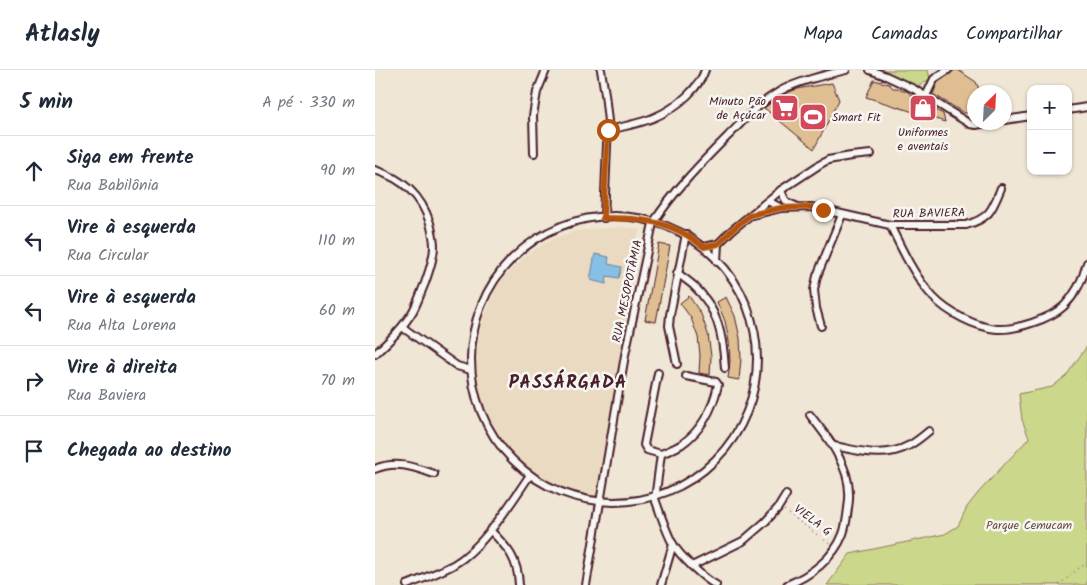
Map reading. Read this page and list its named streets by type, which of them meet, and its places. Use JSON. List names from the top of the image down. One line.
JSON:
{"streets":{"street":["RUA BAVIERA","RUA MESOPOTÂMIA"],"path":["VIELA G"]},"districts":["PASSÁRGADA"],"parks":["Parque Cemucam"],"places":{"supermarket":["Minuto Pão de Açúcar"],"shop":["Uniformes e aventais"],"sports":["Smart Fit"]},"north":"top right","page":{"header":"Atlasly","nav":["Mapa","Camadas","Compartilhar"],"heading":["5 min","A pé · 330 m"],"map_buttons":["+","−"],"list":[["Siga em frente","Rua Babilônia","90 m"],["Vire à esquerda","Rua Circular","110 m"],["Vire à esquerda","Rua Alta Lorena","60 m"],["Vire à direita","Rua Baviera","70 m"],"Chegada ao destino"]}}
